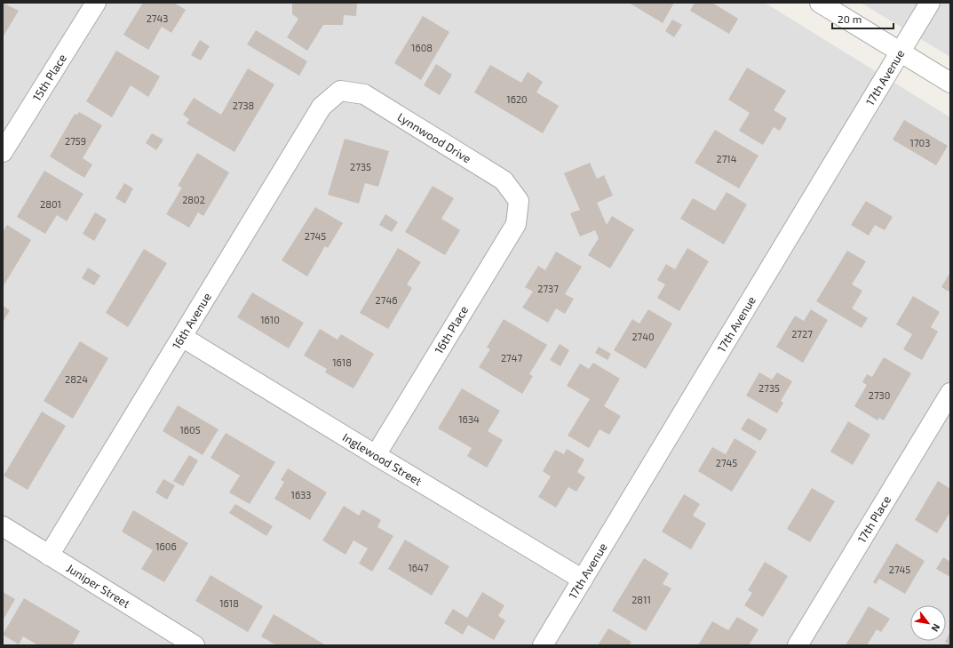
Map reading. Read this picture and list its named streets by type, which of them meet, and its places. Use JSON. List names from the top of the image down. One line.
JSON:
{"streets":{"street":["15th Place","17th Avenue","Lynnwood Drive","16th Avenue","16th Place","Inglewood Street","17th Place","Juniper Street"]},"crossings":[["17th Avenue","Inglewood Street"],["Lynnwood Drive","16th Avenue"],["Lynnwood Drive","16th Place"],["16th Avenue","Inglewood Street"],["16th Avenue","Juniper Street"],["16th Place","Inglewood Street"]],"house_numbers":["2743","1608","1620","2738","2759","1703","2714","2735","2802","2801","2745","2737","2746","1610","2727","2740","2747","1618","2824","2735","2730","1634","1605","2745","1633","1606","1647","2745","2811","1618"],"scale_bar":"20 m","north":"bottom right"}
